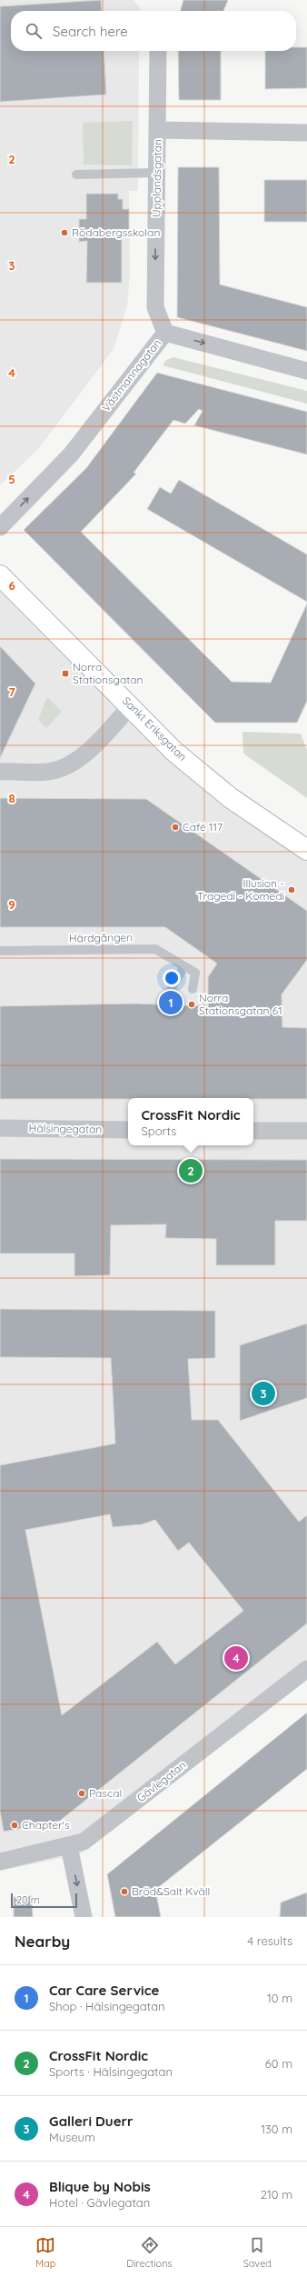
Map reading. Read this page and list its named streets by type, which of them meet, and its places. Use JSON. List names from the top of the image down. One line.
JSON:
{"streets":{"main road":["Sankt Eriksgatan"],"street":["Upplandsgatan","Västmannagatan","Hälsingegatan","Gävlegatan"],"lane":["Härdgången"]},"crossings":[["Upplandsgatan","Västmannagatan"]],"one_way":["Upplandsgatan","Västmannagatan"],"places":{"other":["Rödabergsskolan","Café 117","Illusion - Tragedi - Komedi","Norra Stationsgatan 61","Pascal","Chapter's","Bröd&Salt Kväll"],"transit":["Norra Stationsgatan"]},"scale_bar":"20 m","page":{"search":"Search here","pins":["1","2","3","4"],"popup":["CrossFit Nordic","Sports"],"scale":"20 m","heading":["Nearby","4 results"],"list":[{"mark":"1","name":"Car Care Service","note":"Shop · Hälsingegatan","value":"10 m"},{"mark":"2","name":"CrossFit Nordic","note":"Sports · Hälsingegatan","value":"60 m"},{"mark":"3","name":"Galleri Duerr","note":"Museum","value":"130 m"},{"mark":"4","name":"Blique by Nobis","note":"Hotel · Gävlegatan","value":"210 m"}],"nav":["Map","Directions","Saved"]},"grid":{"rows":["2","3","4","5","6","7","8","9"]}}
